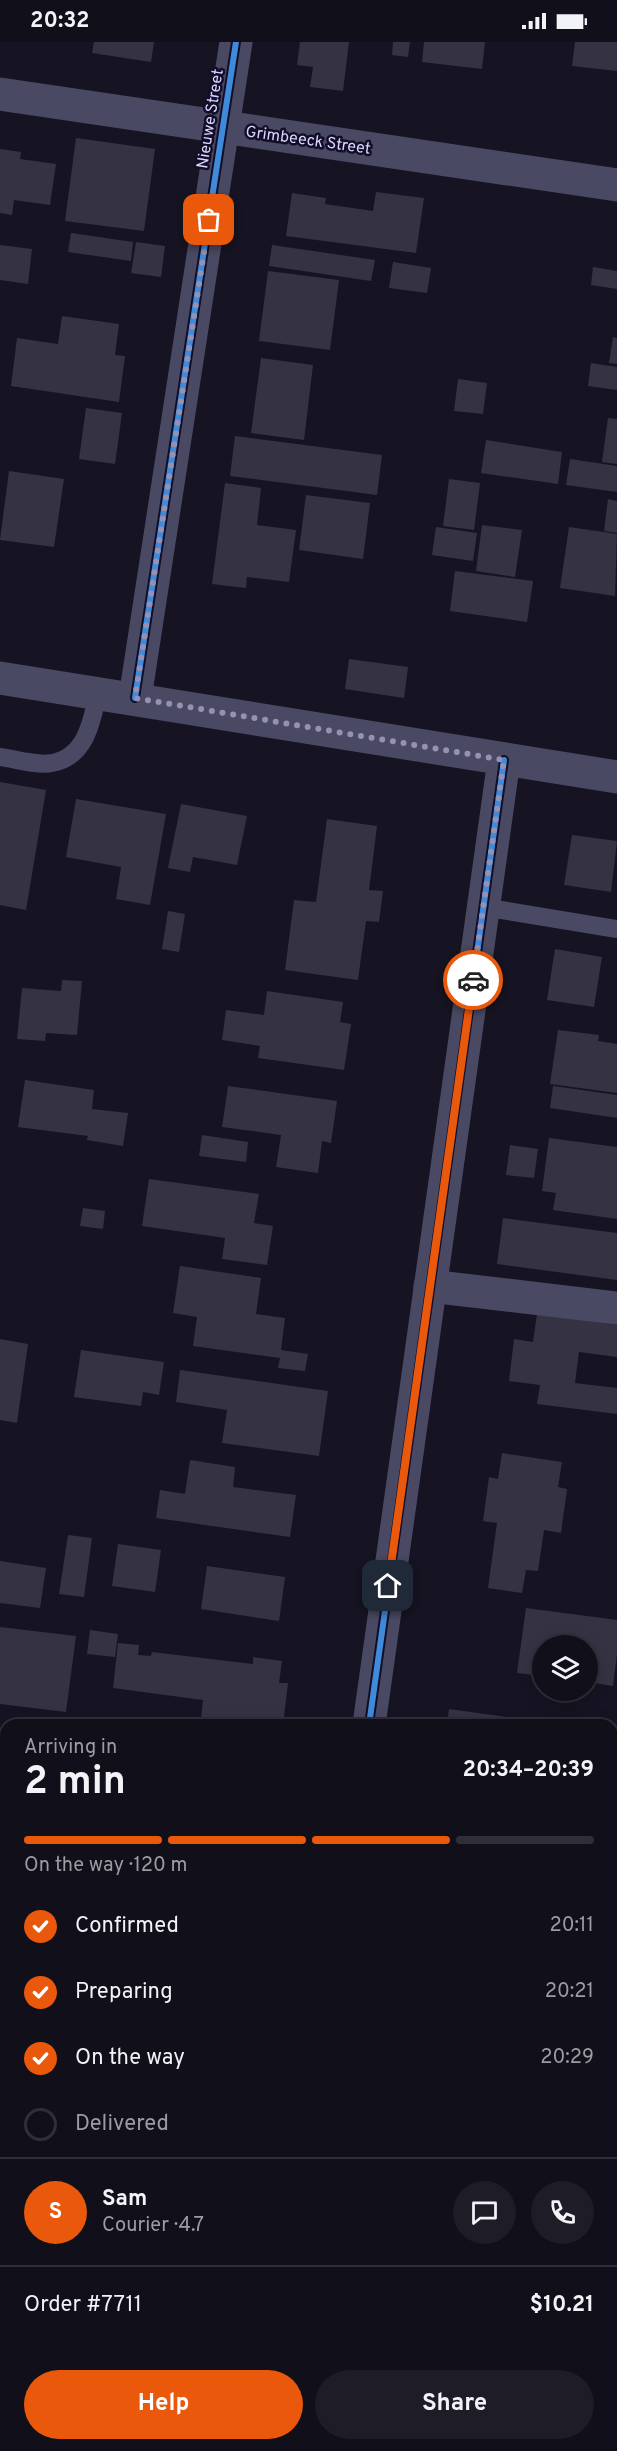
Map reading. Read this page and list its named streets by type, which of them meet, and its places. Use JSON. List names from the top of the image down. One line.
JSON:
{"streets":{"street":["Nieuwe Street","Grimbeeck Street"]},"crossings":[["Nieuwe Street","Grimbeeck Street"]],"page":{"status":"20:32","heading":["2 min","Arriving in","20:34–20:39"],"panel":["Sam","Courier · 4.7","Order #7711","$10.21"],"bar":"On the way · 120 m","list":[["Confirmed","20:11"],["Preparing","20:21"],["On the way","20:29"],"Delivered"],"round":"S","buttons":["Help","Share"]}}
